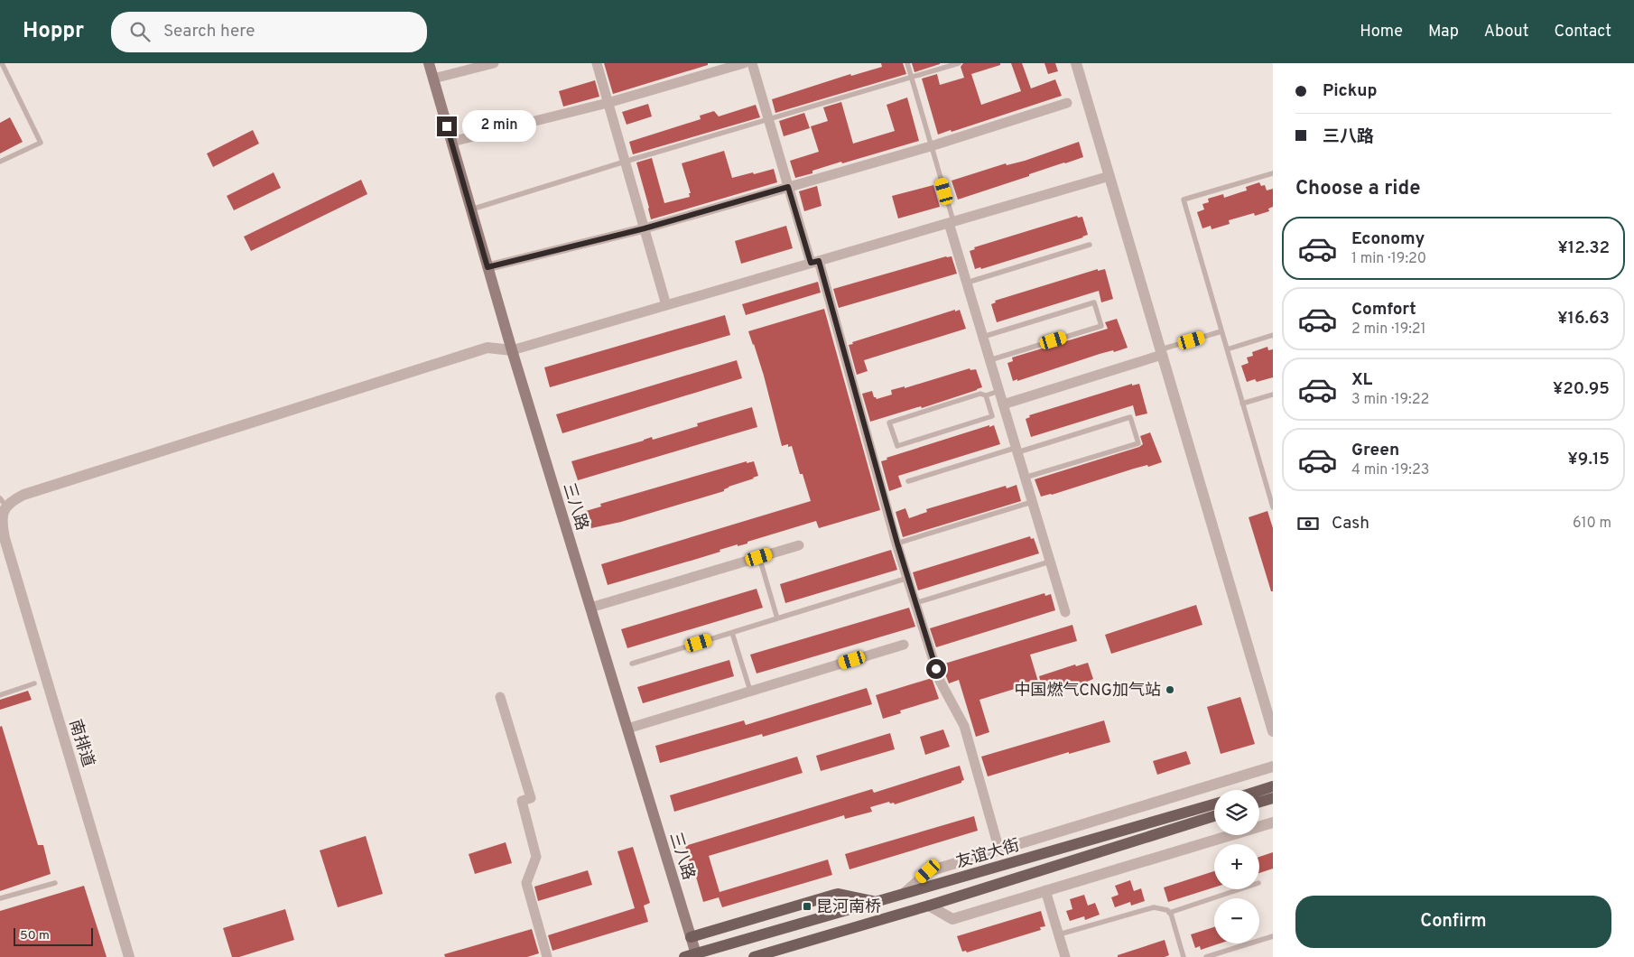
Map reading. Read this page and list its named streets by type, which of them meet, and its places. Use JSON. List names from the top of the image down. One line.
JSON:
{"streets":{"main road":["三八路","友谊大街"],"street":["南排道"]},"crossings":[["三八路","友谊大街"]],"places":{"other":["中国燃气CNG加气站"],"transit":["昆河南桥"]},"scale_bar":"50 m","page":{"header":"Hoppr","search":"Search here","nav":["Home","Map","About","Contact"],"banner":["Pickup","三八路"],"bubble":"2 min","heading":"Choose a ride","list":[{"name":"Economy","note":"1 min · 19:20","value":"¥12.32"},{"name":"Comfort","note":"2 min · 19:21","value":"¥16.63"},{"name":"XL","note":"3 min · 19:22","value":"¥20.95"},{"name":"Green","note":"4 min · 19:23","value":"¥9.15"}],"pay":["Cash","610 m"],"map_buttons":["+","−"],"buttons":"Confirm","scale":"50 m"}}
